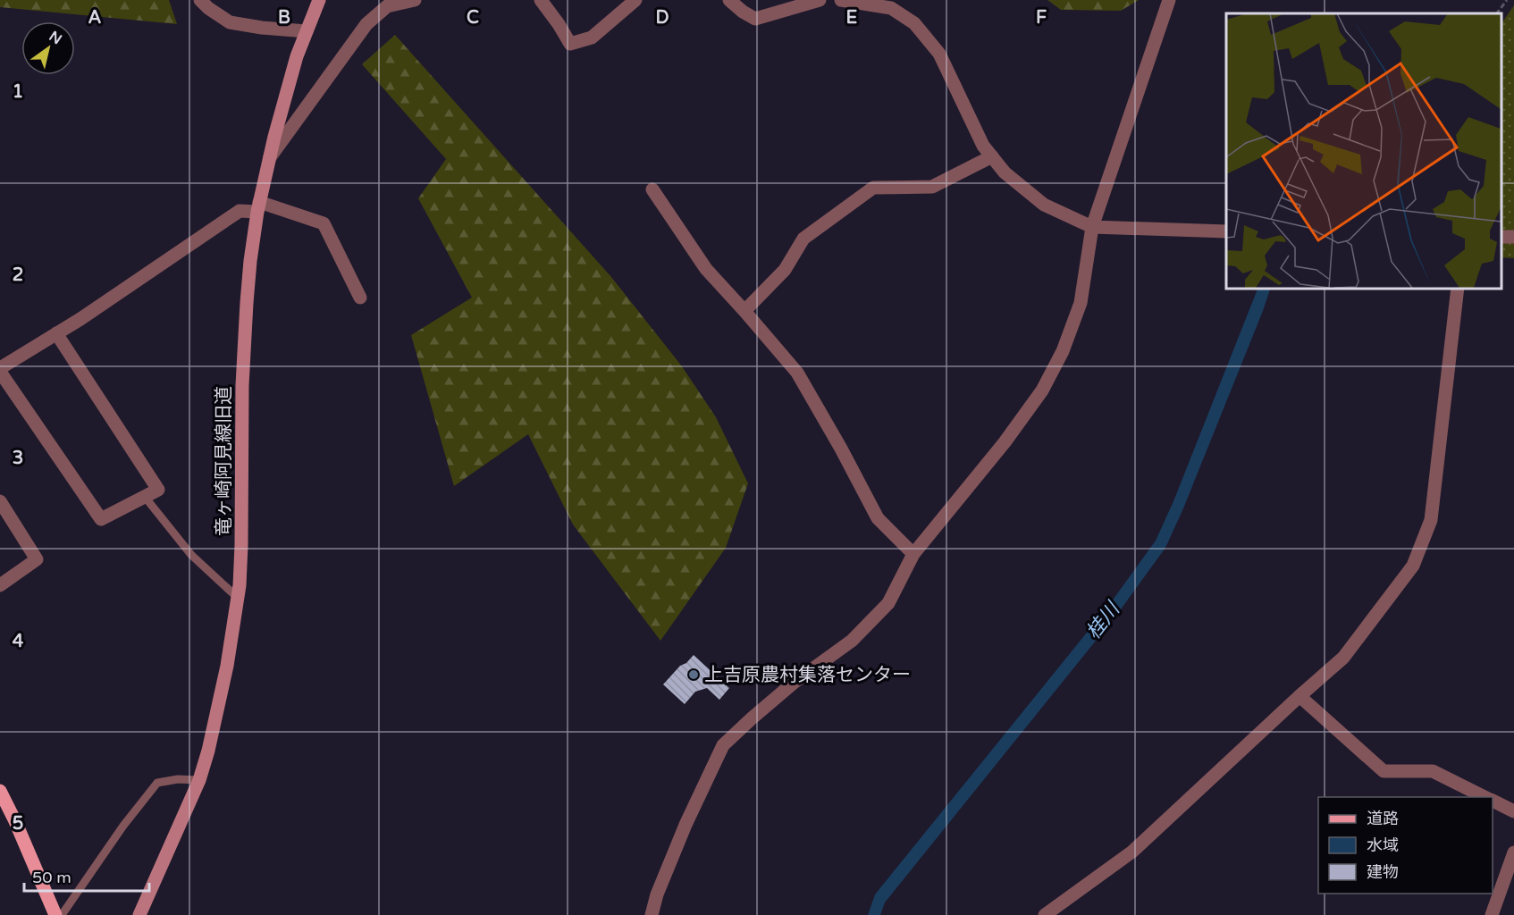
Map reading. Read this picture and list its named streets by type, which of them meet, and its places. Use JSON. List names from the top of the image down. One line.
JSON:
{"streets":{"street":["竜ヶ崎阿見線旧道"]},"water":["桂川"],"places":["上吉原農村集落センター"],"legend":["道路","水域","建物"],"scale_bar":"50 m","north":"top right","grid":{"columns":["A","B","C","D","E","F"],"rows":["1","2","3","4","5"]}}
